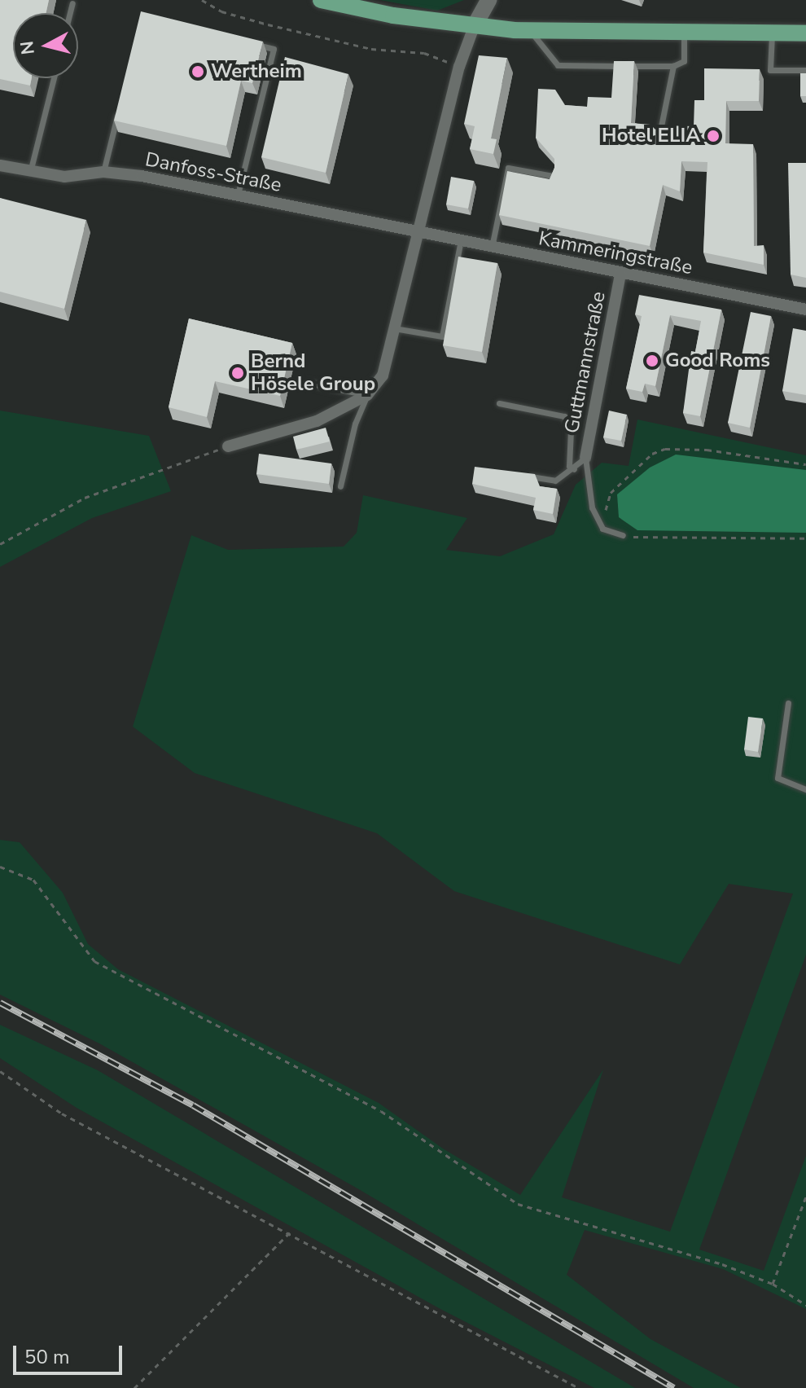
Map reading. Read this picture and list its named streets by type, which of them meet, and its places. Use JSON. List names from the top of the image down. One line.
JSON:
{"streets":{"street":["Danfoss-Straße","Kammeringstraße","Guttmannstraße"]},"crossings":[["Danfoss-Straße","Kammeringstraße"],["Kammeringstraße","Guttmannstraße"]],"places":["Wertheim","Hotel ELIA","Good Roms","Bernd Hösele Group"],"scale_bar":"50 m","north":"left"}
